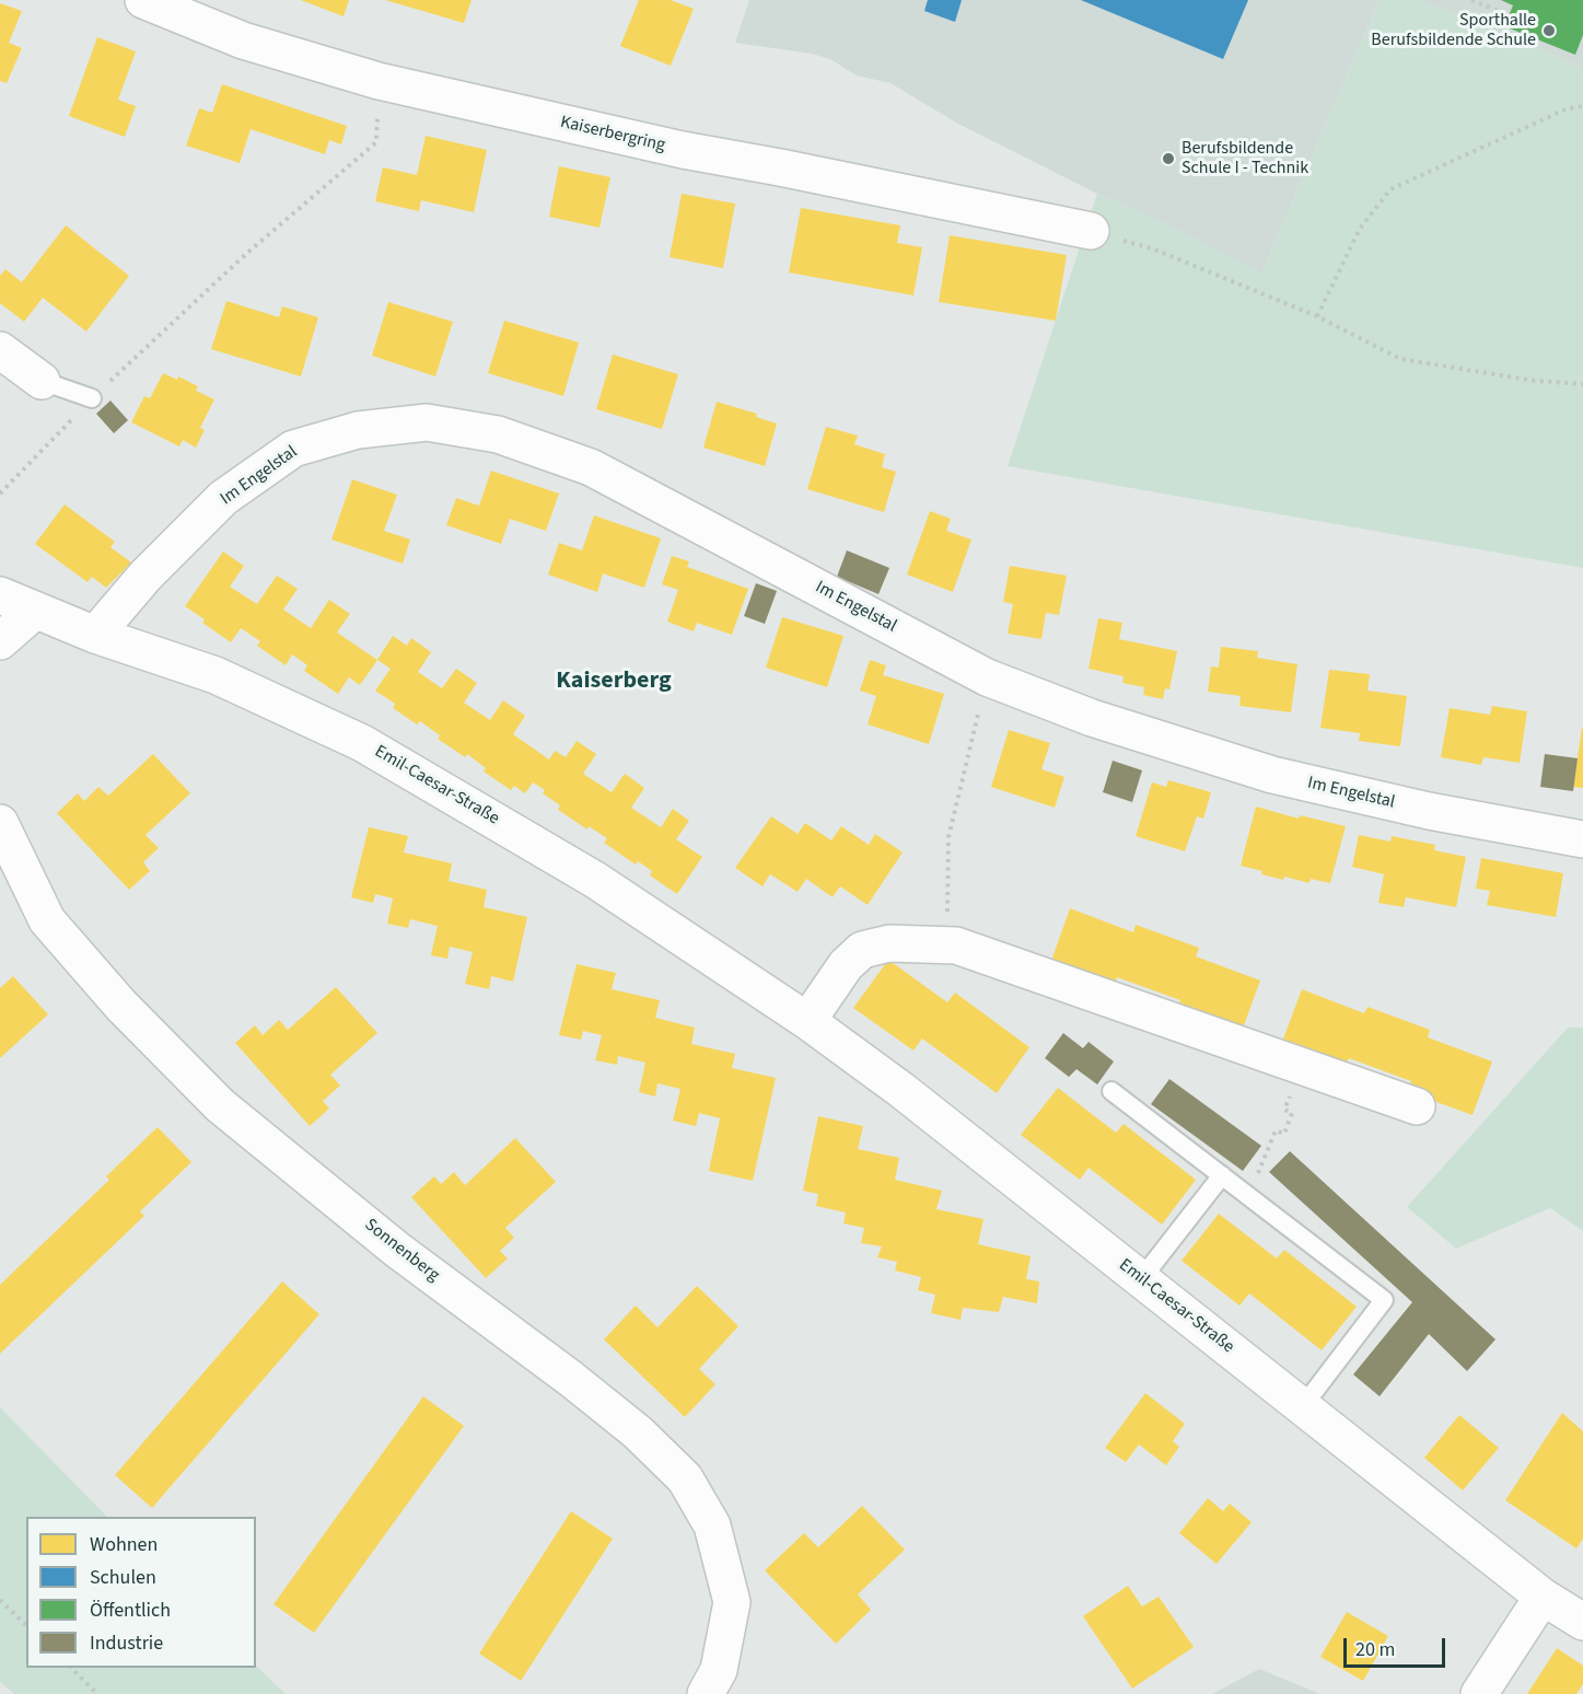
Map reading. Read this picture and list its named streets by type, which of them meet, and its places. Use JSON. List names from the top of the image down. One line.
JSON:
{"streets":{"street":["Kaiserbergring","Im Engelstal","Emil-Caesar-Straße","Sonnenberg"]},"crossings":[["Im Engelstal","Emil-Caesar-Straße"]],"districts":["Kaiserberg"],"places":["Sporthalle Berufsbildende Schule","Berufsbildende Schule I - Technik"],"legend":["Wohnen","Schulen","Öffentlich","Industrie"],"scale_bar":"20 m"}
